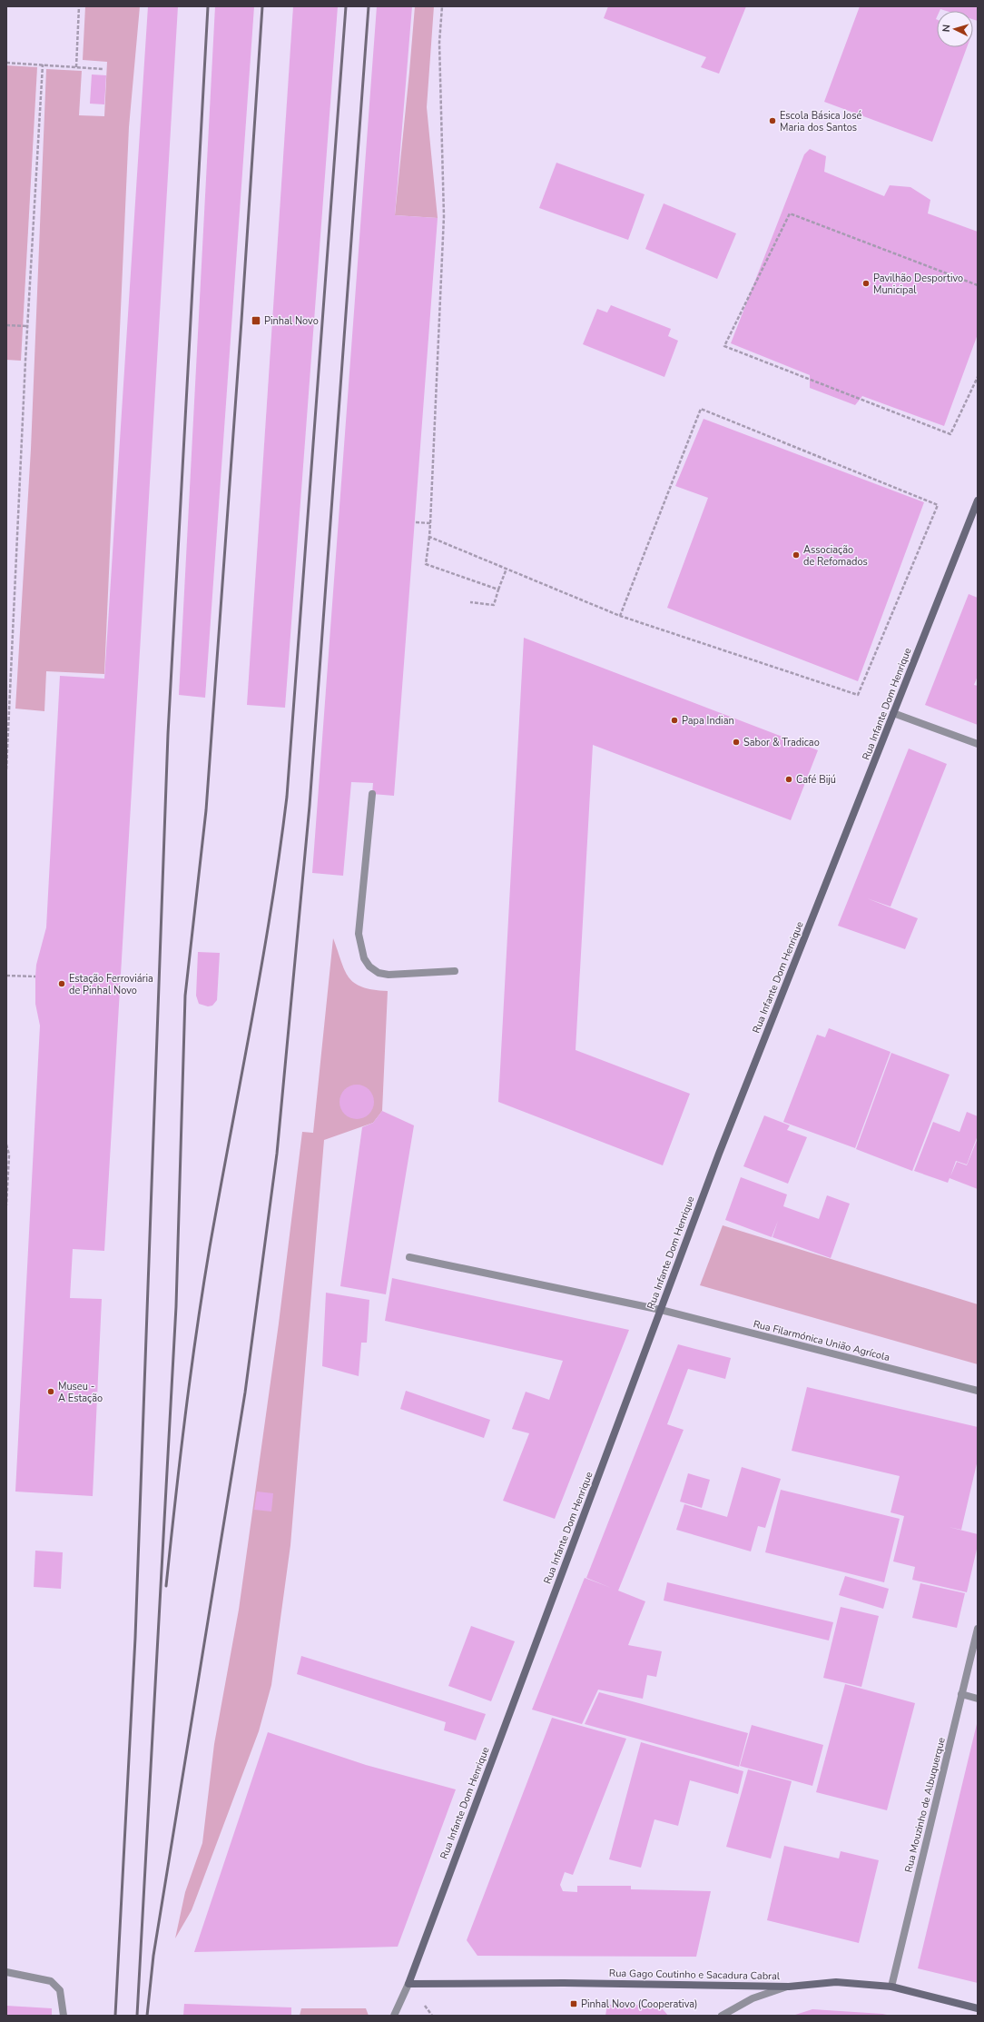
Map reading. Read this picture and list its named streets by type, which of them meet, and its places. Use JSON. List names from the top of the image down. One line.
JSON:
{"streets":{"street":["Rua Infante Dom Henrique","Rua Filarmónica União Agrícola","Rua Mouzinho de Albuquerque","Rua Gago Coutinho e Sacadura Cabral"]},"crossings":[["Rua Infante Dom Henrique","Rua Filarmónica União Agrícola"],["Rua Infante Dom Henrique","Rua Gago Coutinho e Sacadura Cabral"],["Rua Mouzinho de Albuquerque","Rua Gago Coutinho e Sacadura Cabral"]],"places":{"other":["Escola Básica José Maria dos Santos","Pavilhão Desportivo Municipal","Associação de Refomados","Papa Indian","Sabor & Tradicao","Café Bijú","Estação Ferroviária de Pinhal Novo","Museu - A Estação"],"transit":["Pinhal Novo","Pinhal Novo (Cooperativa)"]},"north":"left"}
